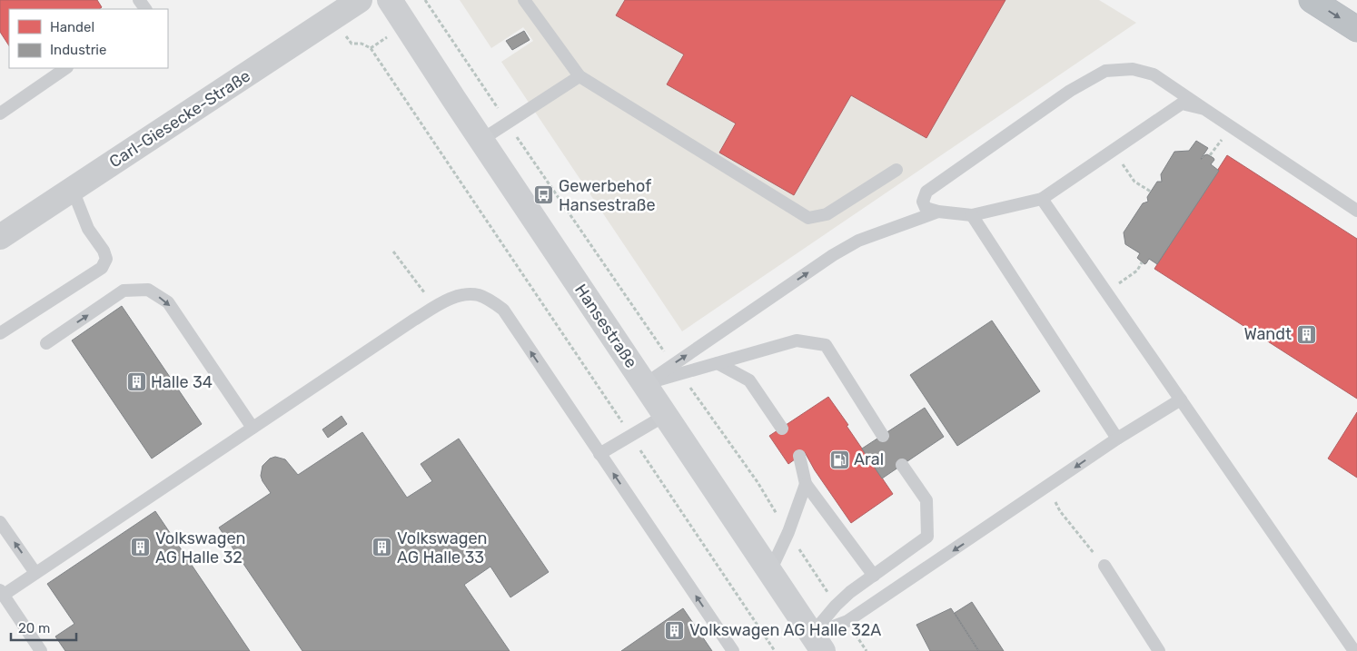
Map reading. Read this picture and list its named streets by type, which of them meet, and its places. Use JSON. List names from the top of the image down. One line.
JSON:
{"streets":{"main road":["Hansestraße"],"street":["Carl-Giesecke-Straße"]},"places":{"bus stop":["Gewerbehof Hansestraße"],"building":["Wandt","Halle 34","Volkswagen AG Halle 32","Volkswagen AG Halle 33","Volkswagen AG Halle 32A"],"fuel station":["Aral"]},"legend":["Handel","Industrie"],"scale_bar":"20 m"}
